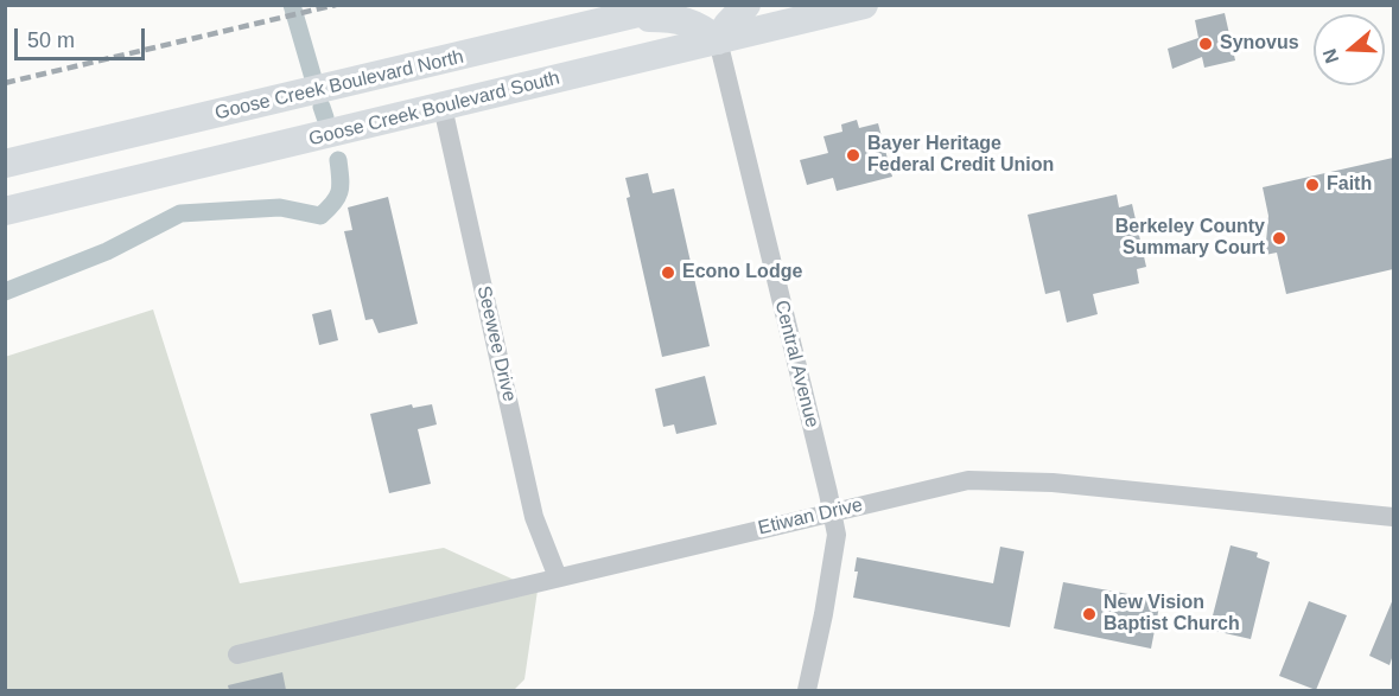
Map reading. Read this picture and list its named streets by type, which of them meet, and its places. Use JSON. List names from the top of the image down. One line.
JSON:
{"streets":{"highway":["Goose Creek Boulevard North","Goose Creek Boulevard South"],"street":["Seewee Drive","Central Avenue","Etiwan Drive"]},"crossings":[["Goose Creek Boulevard South","Seewee Drive"],["Goose Creek Boulevard South","Central Avenue"],["Seewee Drive","Etiwan Drive"],["Central Avenue","Etiwan Drive"]],"places":["Synovus","Bayer Heritage Federal Credit Union","Faith","Berkeley County Summary Court","Econo Lodge","New Vision Baptist Church"],"scale_bar":"50 m","north":"left"}
